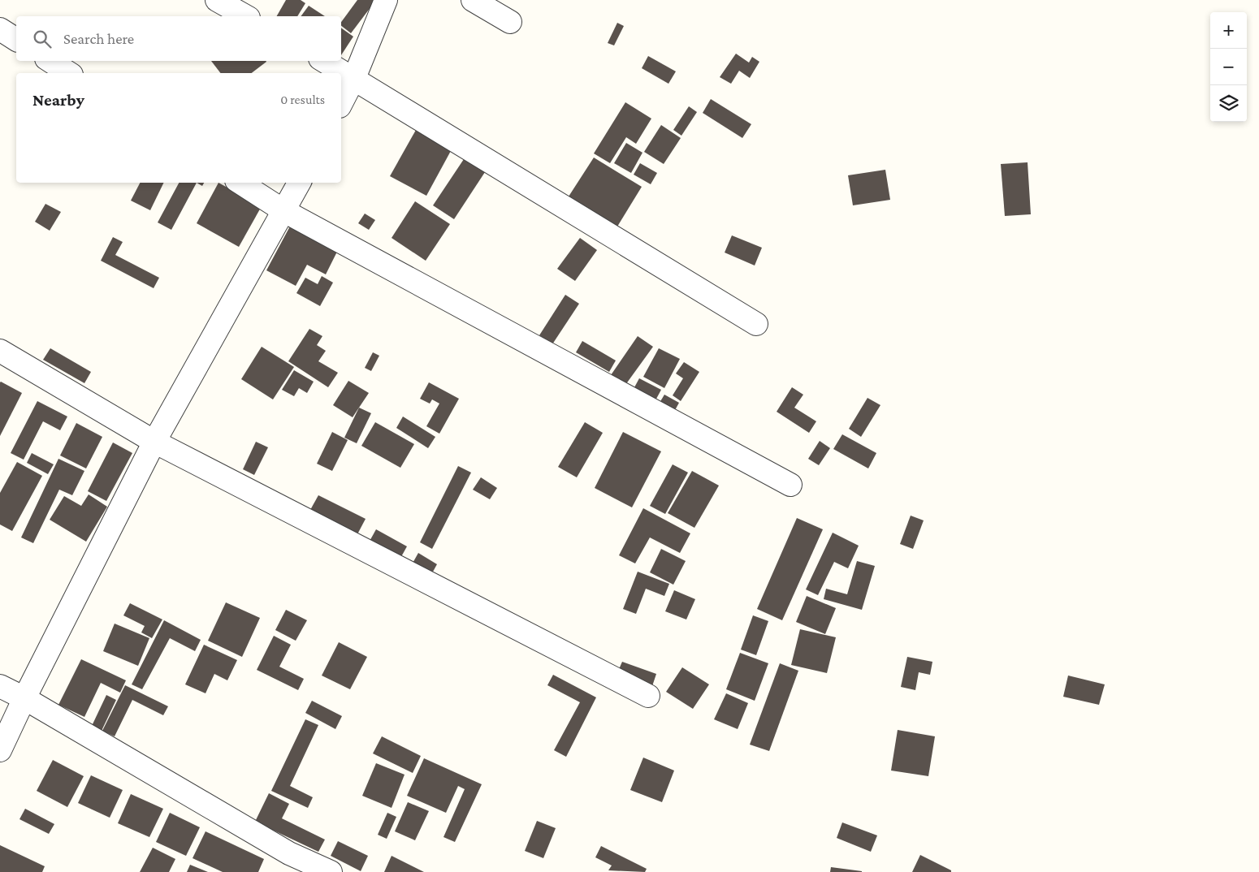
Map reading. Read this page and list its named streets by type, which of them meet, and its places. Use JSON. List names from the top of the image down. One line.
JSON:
{"page":{"map_buttons":["+","−"],"search":"Search here","heading":["Nearby","0 results"]}}
